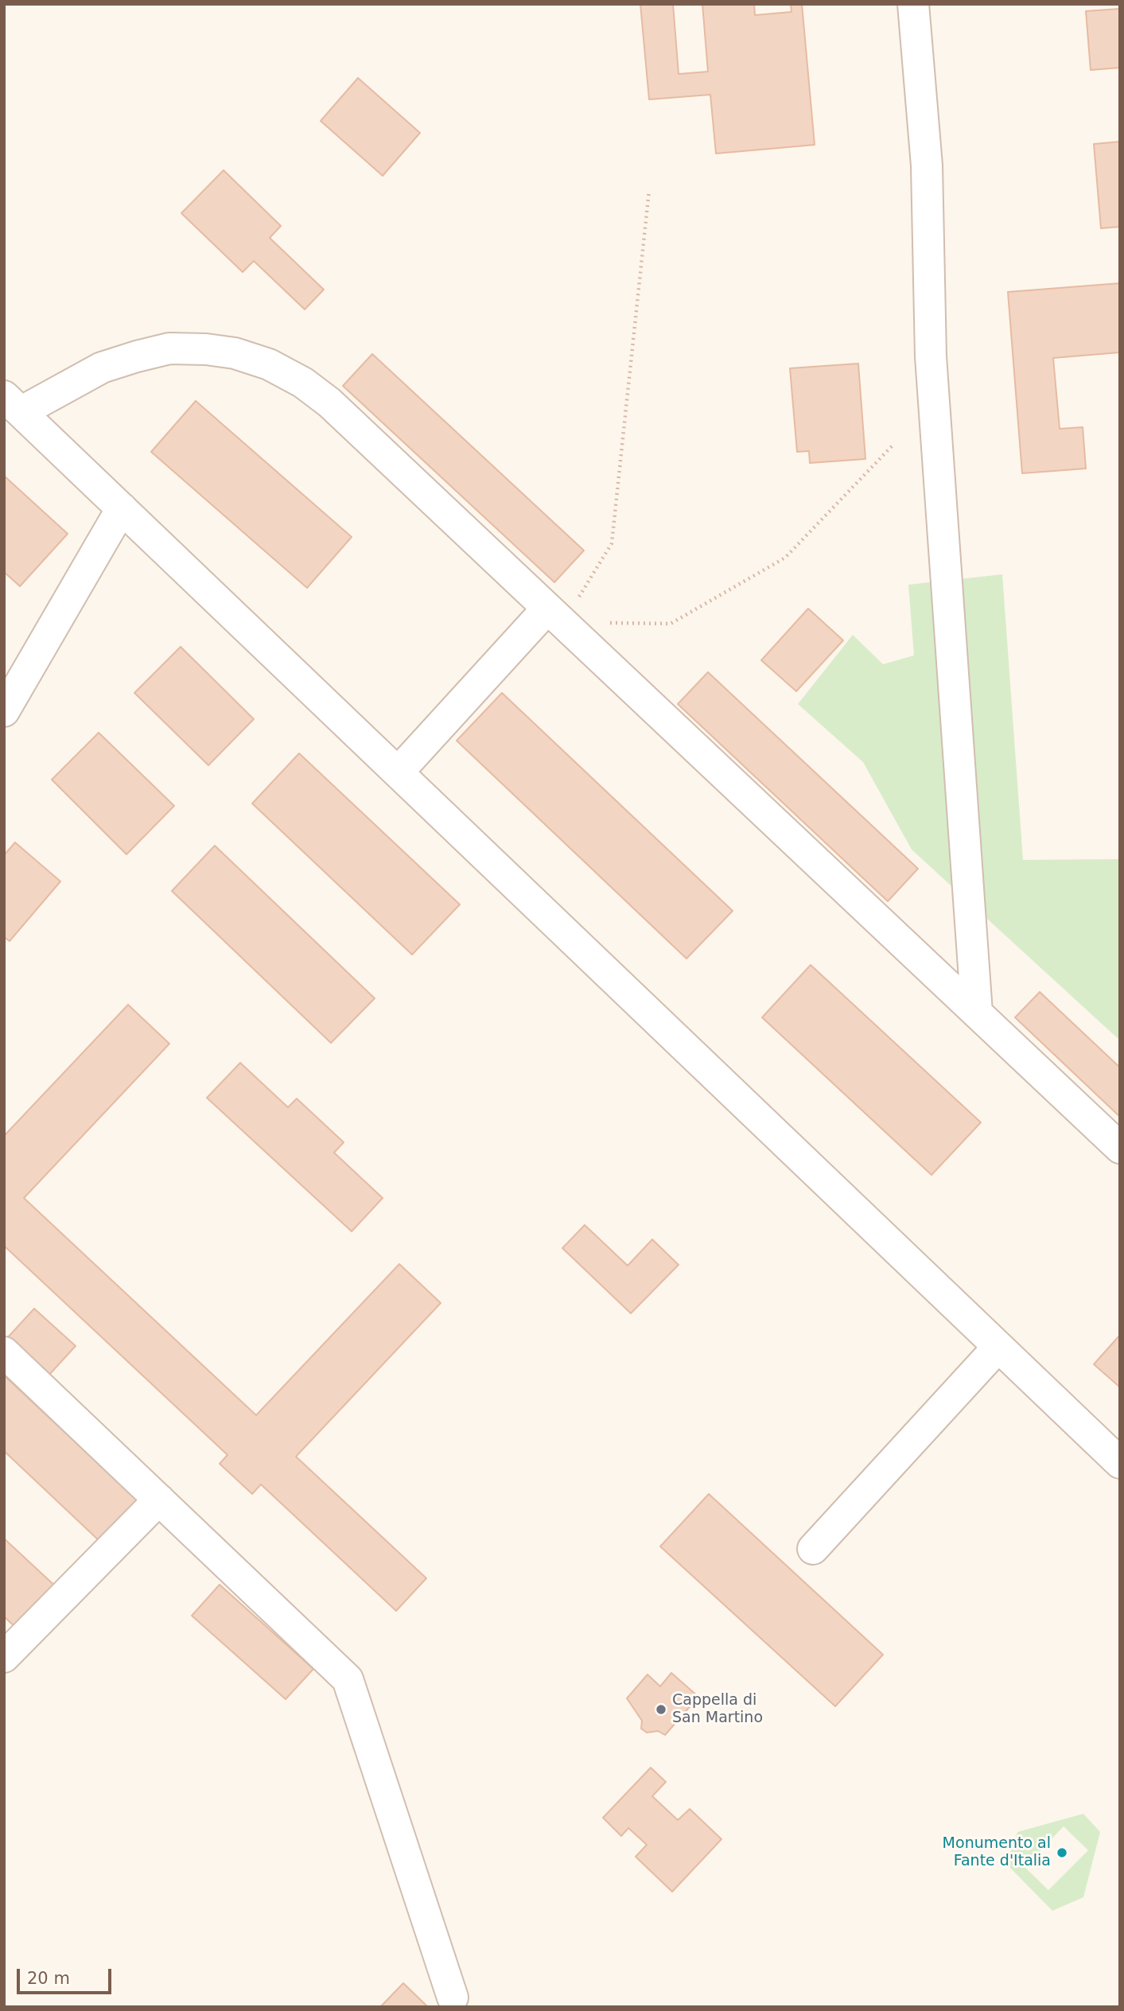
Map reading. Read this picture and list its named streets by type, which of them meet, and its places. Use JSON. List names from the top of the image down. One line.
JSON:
{"places":["Cappella di San Martino","Monumento al Fante d'Italia"],"scale_bar":"20 m"}
